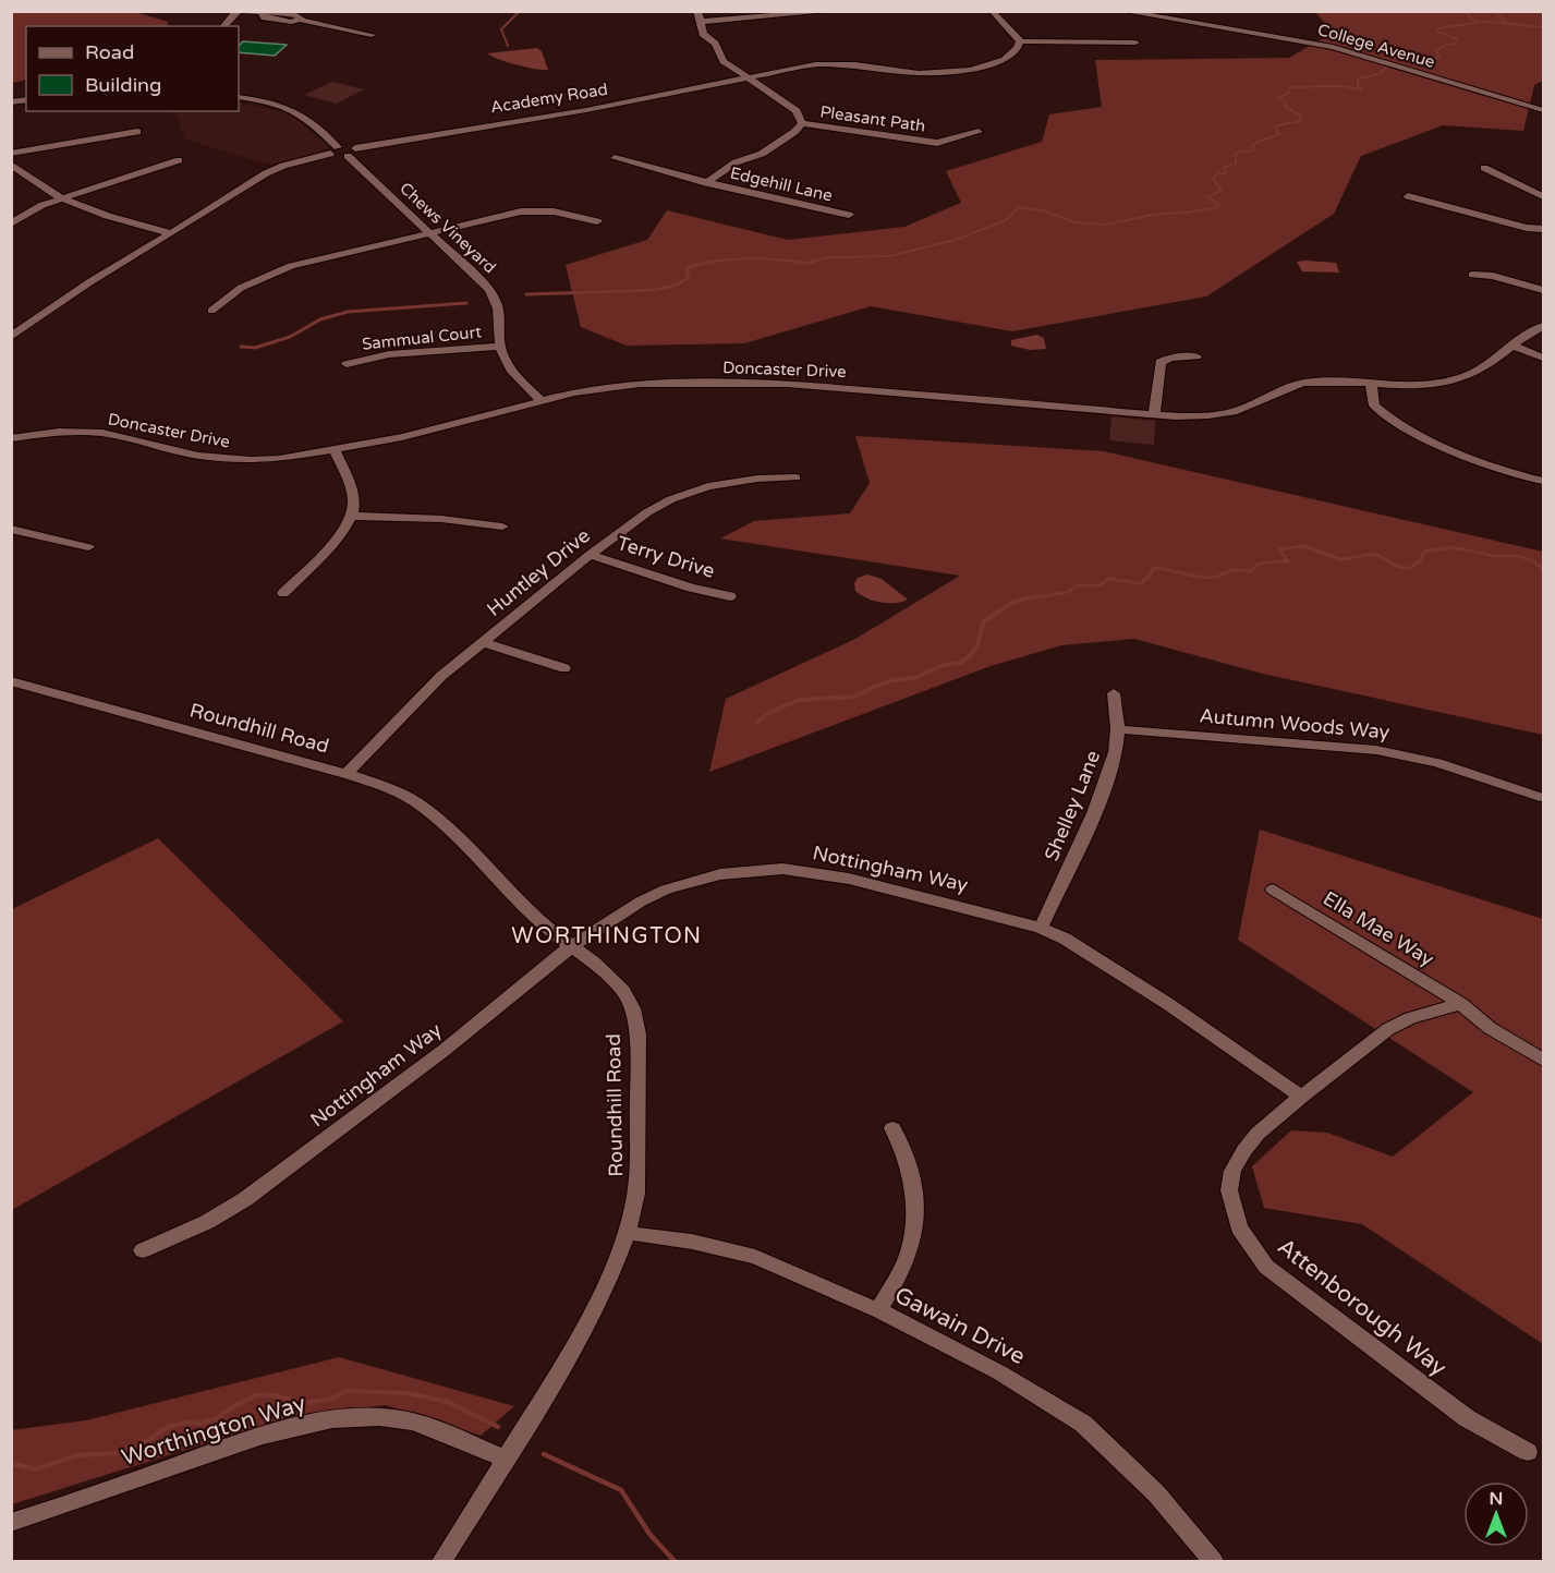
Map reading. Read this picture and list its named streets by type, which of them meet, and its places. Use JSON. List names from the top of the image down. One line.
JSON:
{"streets":{"street":["College Avenue","Academy Road","Pleasant Path","Edgehill Lane","Chews Vineyard","Sammual Court","Doncaster Drive","Terry Drive","Huntley Drive","Autumn Woods Way","Roundhill Road","Shelley Lane","Nottingham Way","Ella Mae Way","Attenborough Way","Gawain Drive","Worthington Way"]},"crossings":[["Academy Road","Chews Vineyard"],["Chews Vineyard","Sammual Court"],["Chews Vineyard","Doncaster Drive"],["Terry Drive","Huntley Drive"],["Huntley Drive","Roundhill Road"],["Autumn Woods Way","Shelley Lane"],["Roundhill Road","Nottingham Way"],["Roundhill Road","Gawain Drive"],["Roundhill Road","Worthington Way"],["Shelley Lane","Nottingham Way"],["Nottingham Way","Attenborough Way"],["Ella Mae Way","Attenborough Way"]],"districts":["WORTHINGTON"],"legend":["Road","Building"],"north":"top"}
